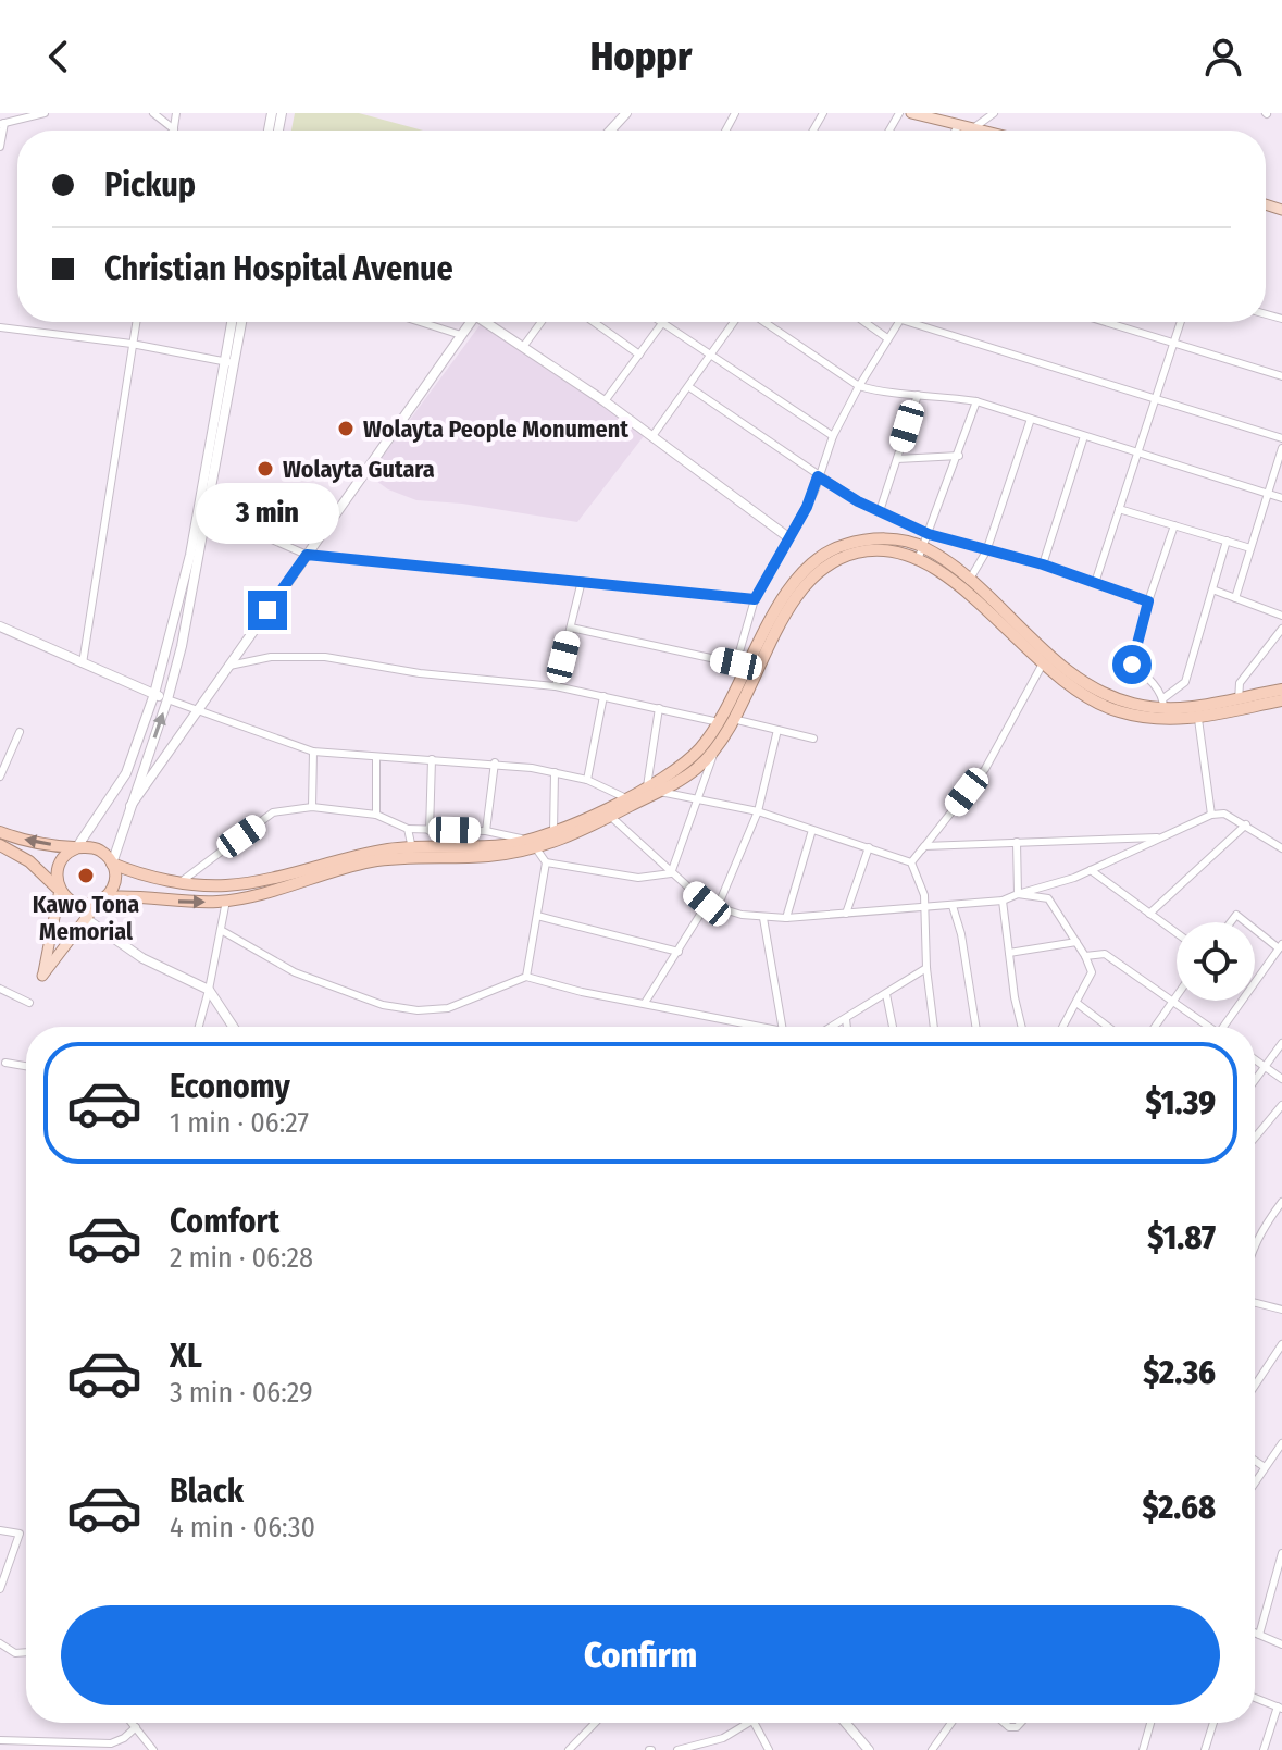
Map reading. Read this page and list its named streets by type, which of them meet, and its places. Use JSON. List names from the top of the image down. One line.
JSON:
{"places":["Wolayta People Monument","Wolayta Gutara","Kawo Tona Memorial"],"page":{"header":"Hoppr","banner":["Pickup","Christian Hospital Avenue"],"bubble":"3 min","list":[{"name":"Economy","note":"1 min · 06:27","value":"$1.39"},{"name":"Comfort","note":"2 min · 06:28","value":"$1.87"},{"name":"XL","note":"3 min · 06:29","value":"$2.36"},{"name":"Black","note":"4 min · 06:30","value":"$2.68"}],"buttons":"Confirm"}}
